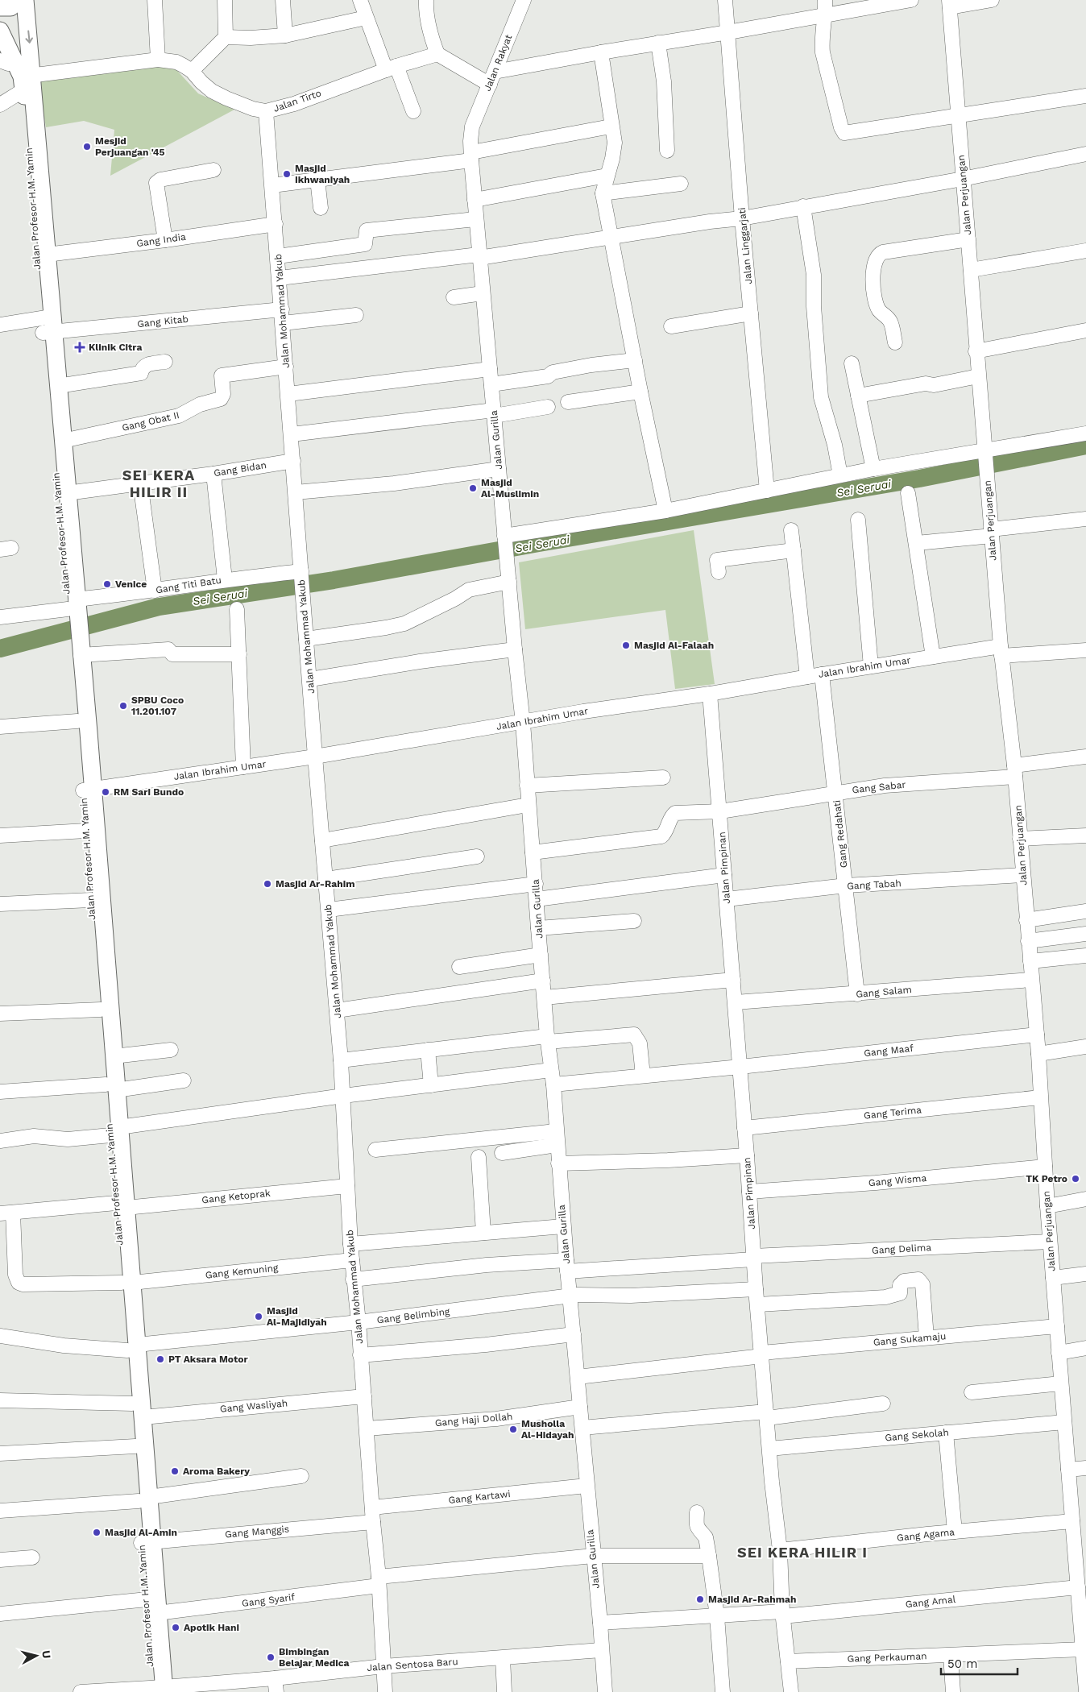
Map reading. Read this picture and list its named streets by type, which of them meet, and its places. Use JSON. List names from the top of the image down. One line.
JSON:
{"streets":{"main road":["Jalan Profesor H.M. Yamin"],"street":["Jalan Rakyat","Jalan Tirto","Jalan Perjuangan","Gang India","Jalan Linggarjati","Jalan Mohammad Yakub","Gang Kitab","Gang Obat II","Jalan Gurilla","Gang Bidan","Gang Titi Batu","Jalan Ibrahim Umar","Gang Sabar","Gang Redahati","Jalan Pimpinan","Gang Tabah","Gang Salam","Gang Maaf","Gang Terima","Gang Wisma","Gang Ketoprak","Gang Delima","Gang Kemuning","Gang Belimbing","Gang Sukamaju","Gang Wasliyah","Gang Haji Dollah","Gang Sekolah","Gang Kartawi","Gang Manggis","Gang Agama","Gang Syarif","Gang Amal","Gang Perkauman","Jalan Sentosa Baru"]},"crossings":[["Jalan Rakyat","Jalan Gurilla"],["Jalan Tirto","Jalan Profesor H.M. Yamin"],["Jalan Tirto","Jalan Mohammad Yakub"],["Jalan Perjuangan","Jalan Ibrahim Umar"],["Jalan Perjuangan","Gang Sabar"],["Jalan Perjuangan","Gang Tabah"],["Jalan Perjuangan","Gang Salam"],["Jalan Perjuangan","Gang Maaf"],["Jalan Perjuangan","Gang Terima"],["Jalan Perjuangan","Gang Wisma"],["Jalan Perjuangan","Gang Delima"],["Jalan Perjuangan","Gang Sukamaju"],["Jalan Perjuangan","Gang Sekolah"],["Jalan Perjuangan","Gang Agama"],["Jalan Perjuangan","Gang Amal"],["Jalan Perjuangan","Gang Perkauman"],["Jalan Profesor H.M. Yamin","Gang India"],["Jalan Profesor H.M. Yamin","Gang Kitab"],["Jalan Profesor H.M. Yamin","Gang Obat II"],["Jalan Profesor H.M. Yamin","Gang Bidan"],["Jalan Profesor H.M. Yamin","Gang Titi Batu"],["Jalan Profesor H.M. Yamin","Jalan Ibrahim Umar"],["Jalan Profesor H.M. Yamin","Gang Ketoprak"],["Jalan Profesor H.M. Yamin","Gang Kemuning"],["Jalan Profesor H.M. Yamin","Gang Belimbing"],["Jalan Profesor H.M. Yamin","Gang Wasliyah"],["Jalan Profesor H.M. Yamin","Gang Manggis"],["Jalan Profesor H.M. Yamin","Gang Syarif"],["Jalan Profesor H.M. Yamin","Jalan Sentosa Baru"],["Gang India","Jalan Mohammad Yakub"],["Jalan Mohammad Yakub","Gang Kitab"],["Jalan Mohammad Yakub","Gang Obat II"],["Jalan Mohammad Yakub","Gang Bidan"],["Jalan Mohammad Yakub","Gang Titi Batu"],["Jalan Mohammad Yakub","Jalan Ibrahim Umar"],["Jalan Mohammad Yakub","Gang Ketoprak"],["Jalan Mohammad Yakub","Gang Delima"],["Jalan Mohammad Yakub","Gang Kemuning"],["Jalan Mohammad Yakub","Gang Belimbing"],["Jalan Mohammad Yakub","Gang Wasliyah"],["Jalan Mohammad Yakub","Gang Haji Dollah"],["Jalan Mohammad Yakub","Gang Kartawi"],["Jalan Mohammad Yakub","Gang Manggis"],["Jalan Mohammad Yakub","Gang Syarif"],["Jalan Mohammad Yakub","Jalan Sentosa Baru"],["Jalan Gurilla","Jalan Ibrahim Umar"],["Jalan Gurilla","Gang Sabar"],["Jalan Gurilla","Gang Maaf"],["Jalan Gurilla","Gang Delima"],["Jalan Gurilla","Gang Belimbing"],["Jalan Gurilla","Gang Sukamaju"],["Jalan Gurilla","Gang Haji Dollah"],["Jalan Gurilla","Gang Kartawi"],["Jalan Gurilla","Gang Syarif"],["Jalan Gurilla","Gang Amal"],["Jalan Gurilla","Jalan Sentosa Baru"],["Jalan Ibrahim Umar","Gang Redahati"],["Jalan Ibrahim Umar","Jalan Pimpinan"],["Gang Sabar","Gang Redahati"],["Gang Sabar","Jalan Pimpinan"],["Gang Redahati","Gang Tabah"],["Gang Redahati","Gang Salam"],["Jalan Pimpinan","Gang Tabah"],["Jalan Pimpinan","Gang Salam"],["Jalan Pimpinan","Gang Maaf"],["Jalan Pimpinan","Gang Terima"],["Jalan Pimpinan","Gang Wisma"],["Jalan Pimpinan","Gang Delima"],["Jalan Pimpinan","Gang Belimbing"],["Jalan Pimpinan","Gang Sukamaju"],["Jalan Pimpinan","Gang Sekolah"],["Jalan Pimpinan","Gang Agama"],["Jalan Pimpinan","Gang Amal"],["Jalan Pimpinan","Gang Perkauman"],["Gang Ketoprak","Gang Kemuning"]],"districts":["SEI KERA HILIR II","SEI KERA HILIR I"],"water":["Sei Seruai"],"places":{"other":["Mesjid Perjuangan '45","Masjid Ikhwaniyah","Masjid Al-Muslimin","Venice","Masjid Al-Falaah","SPBU Coco 11.201.107","RM Sari Bundo","Masjid Ar-Rahim","TK Petro","Masjid Al-Majidiyah","PT Aksara Motor","Musholla Al-Hidayah","Aroma Bakery","Masjid Al-Amin","Masjid Ar-Rahmah","Apotik Hani","Bimbingan Belajar Medica"],"health":["Klinik Citra"]},"scale_bar":"50 m","north":"right"}
